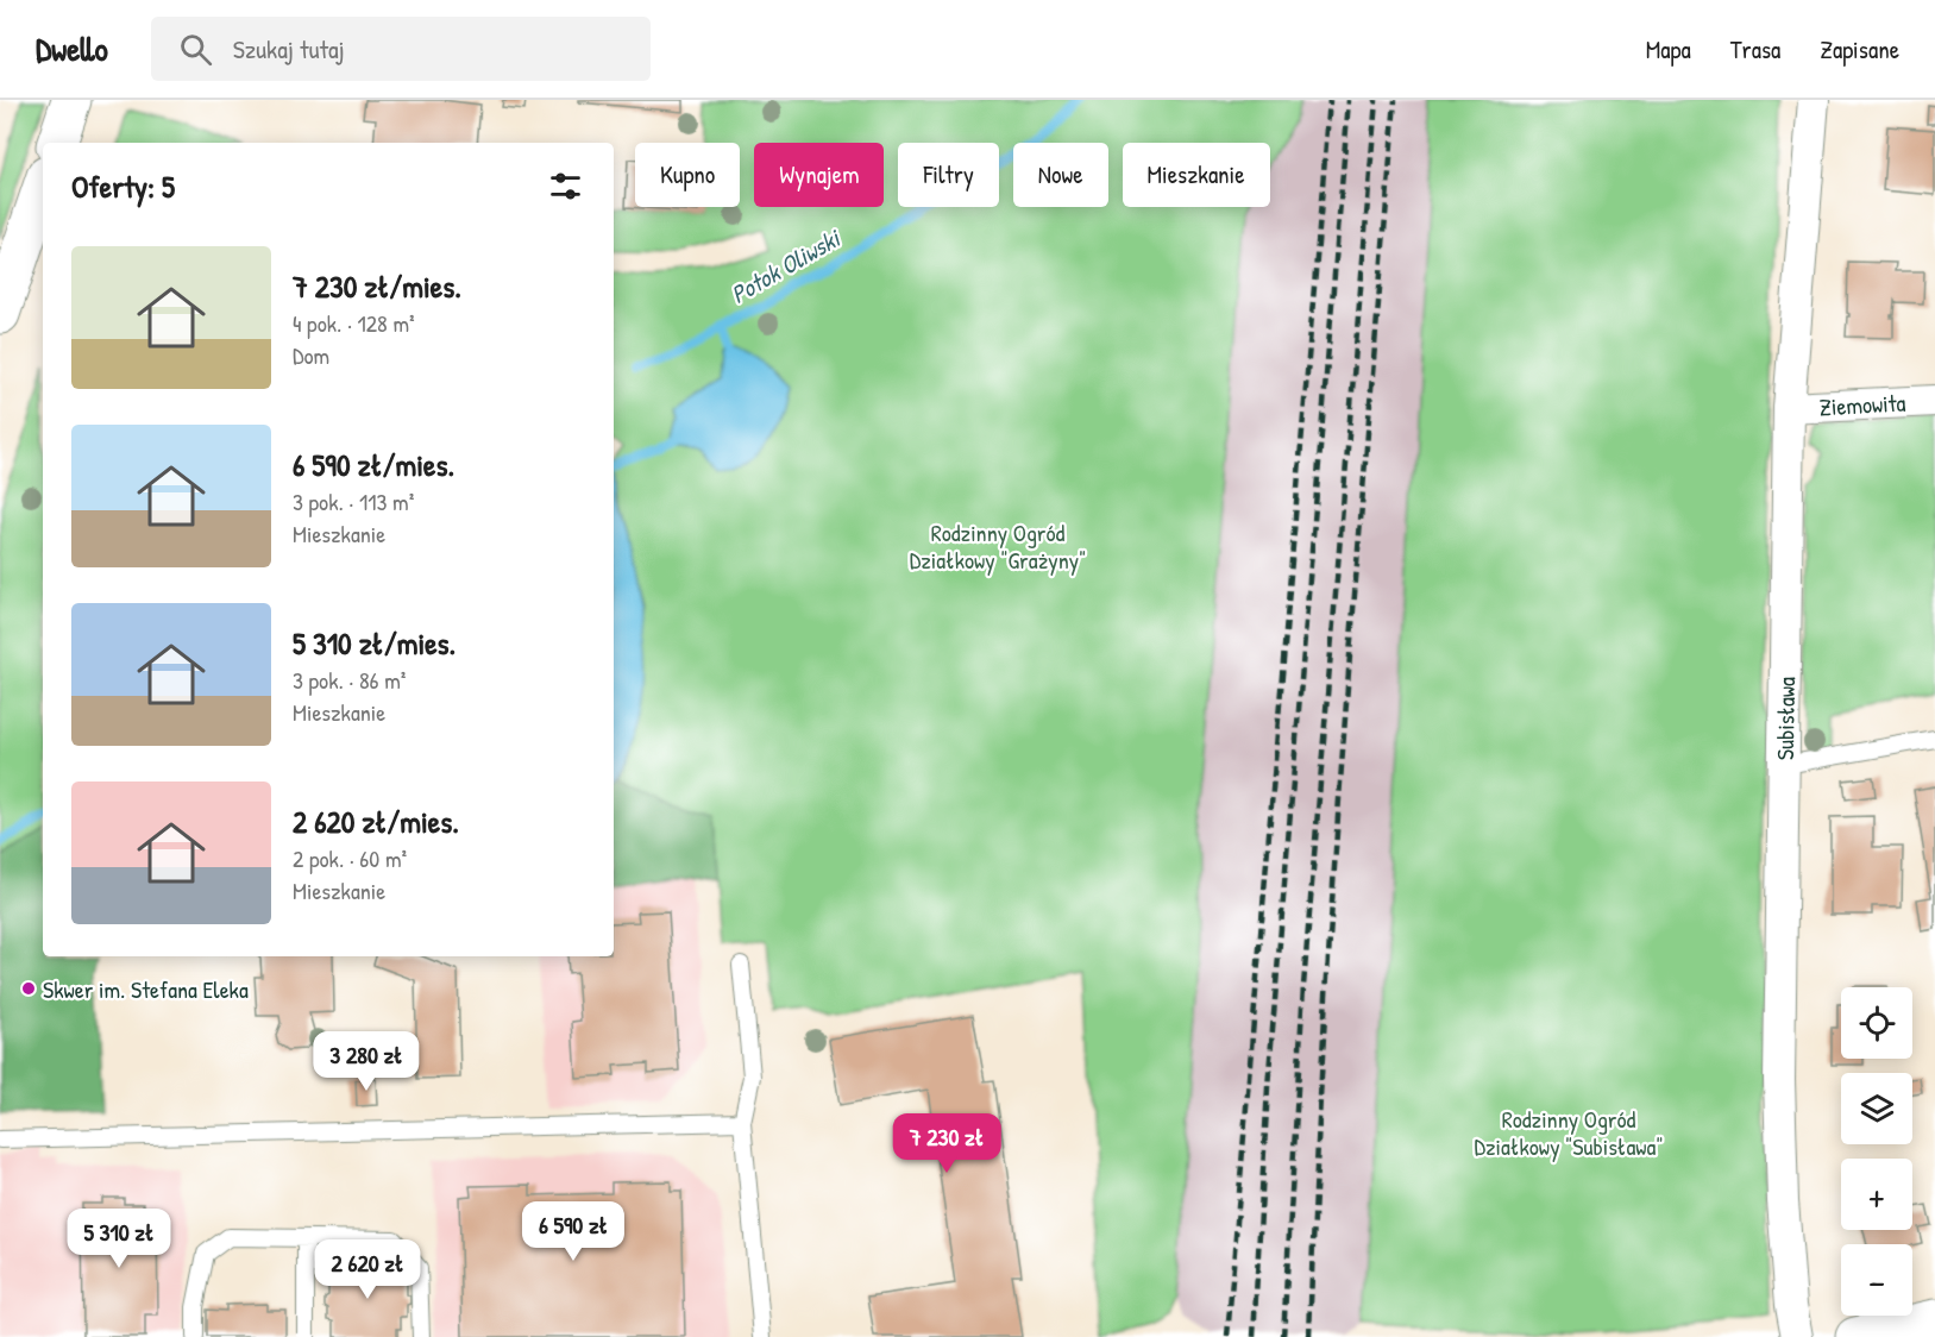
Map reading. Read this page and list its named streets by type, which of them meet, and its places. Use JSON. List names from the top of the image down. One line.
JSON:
{"streets":{"street":["Ziemowita","Subisława"]},"crossings":[["Ziemowita","Subisława"]],"water":["Potok Oliwski"],"parks":["Rodzinny Ogród Działkowy \"Grażyny\"","Rodzinny Ogród Działkowy \"Subisława\""],"places":["Skwer im. Stefana Eleka"],"page":{"header":"Dwello","search":"Szukaj tutaj","nav":["Mapa","Trasa","Zapisane"],"chip":["Kupno","Wynajem","Filtry","Nowe","Mieszkanie"],"heading":"Oferty: 5","list":[{"name":"7 230 zł/mies.","note":"4 pok. · 128 m² · Dom"},{"name":"6 590 zł/mies.","note":"3 pok. · 113 m² · Mieszkanie"},{"name":"5 310 zł/mies.","note":"3 pok. · 86 m² · Mieszkanie"},{"name":"2 620 zł/mies.","note":"2 pok. · 60 m² · Mieszkanie"}],"map_buttons":["+","−"],"price":["3 280 zł","7 230 zł","6 590 zł","5 310 zł","2 620 zł"]}}
